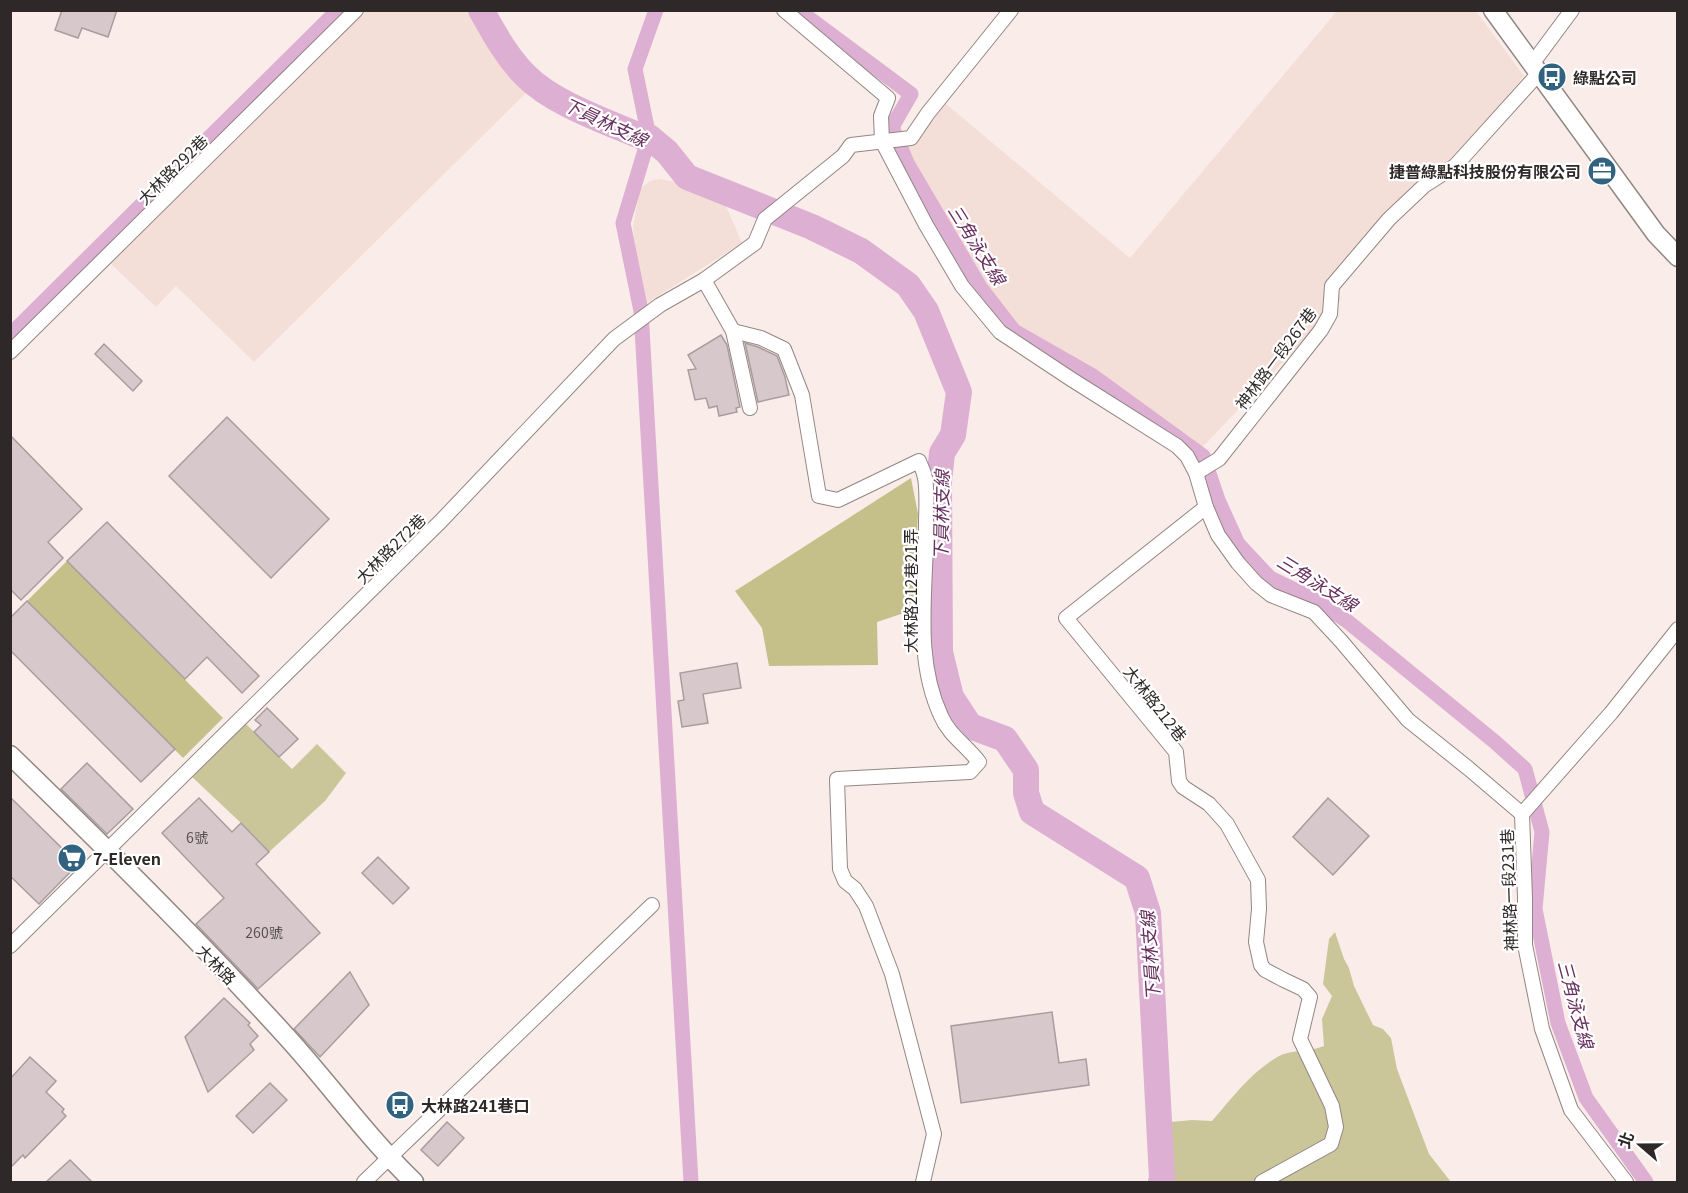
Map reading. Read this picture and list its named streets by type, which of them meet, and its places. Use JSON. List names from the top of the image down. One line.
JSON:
{"streets":{"street":["大林路292巷","神林路一段267巷","大林路272巷","大林路212巷21弄","大林路212巷","神林路一段231巷","大林路"]},"crossings":[["大林路272巷","大林路"]],"water":["下員林支線","三角泳支線"],"places":{"bus stop":["綠點公司","大林路241巷口"],"office":["捷普綠點科技股份有限公司"],"supermarket":["7-Eleven"]},"house_numbers":["6號","260號"],"north":"left"}
